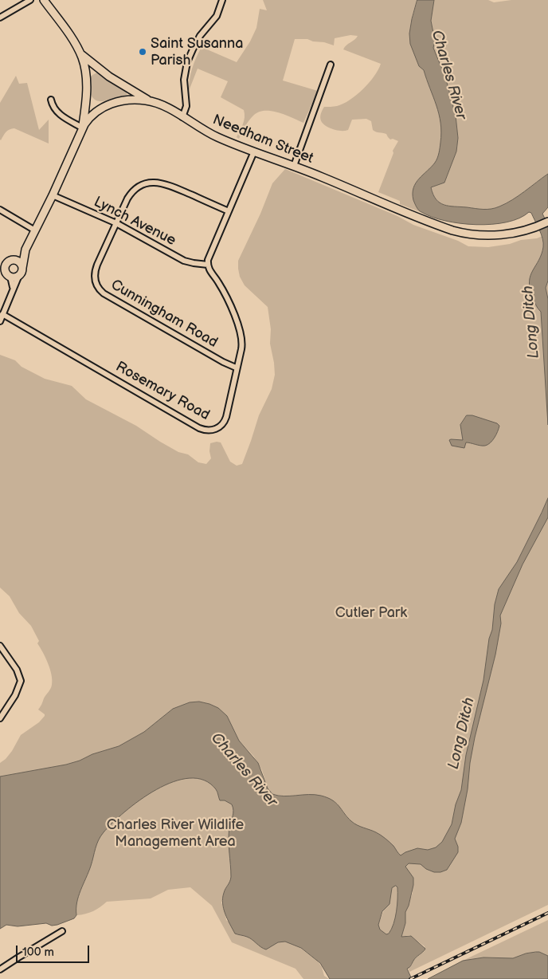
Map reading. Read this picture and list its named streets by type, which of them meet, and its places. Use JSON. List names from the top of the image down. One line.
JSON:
{"streets":{"main road":["Needham Street"],"street":["Lynch Avenue","Cunningham Road","Rosemary Road"]},"crossings":[["Needham Street","Lynch Avenue"],["Lynch Avenue","Cunningham Road"],["Lynch Avenue","Rosemary Road"],["Cunningham Road","Rosemary Road"]],"water":["Charles River","Long Ditch"],"parks":["Cutler Park","Charles River Wildlife Management Area"],"places":["Saint Susanna Parish"],"scale_bar":"100 m"}
